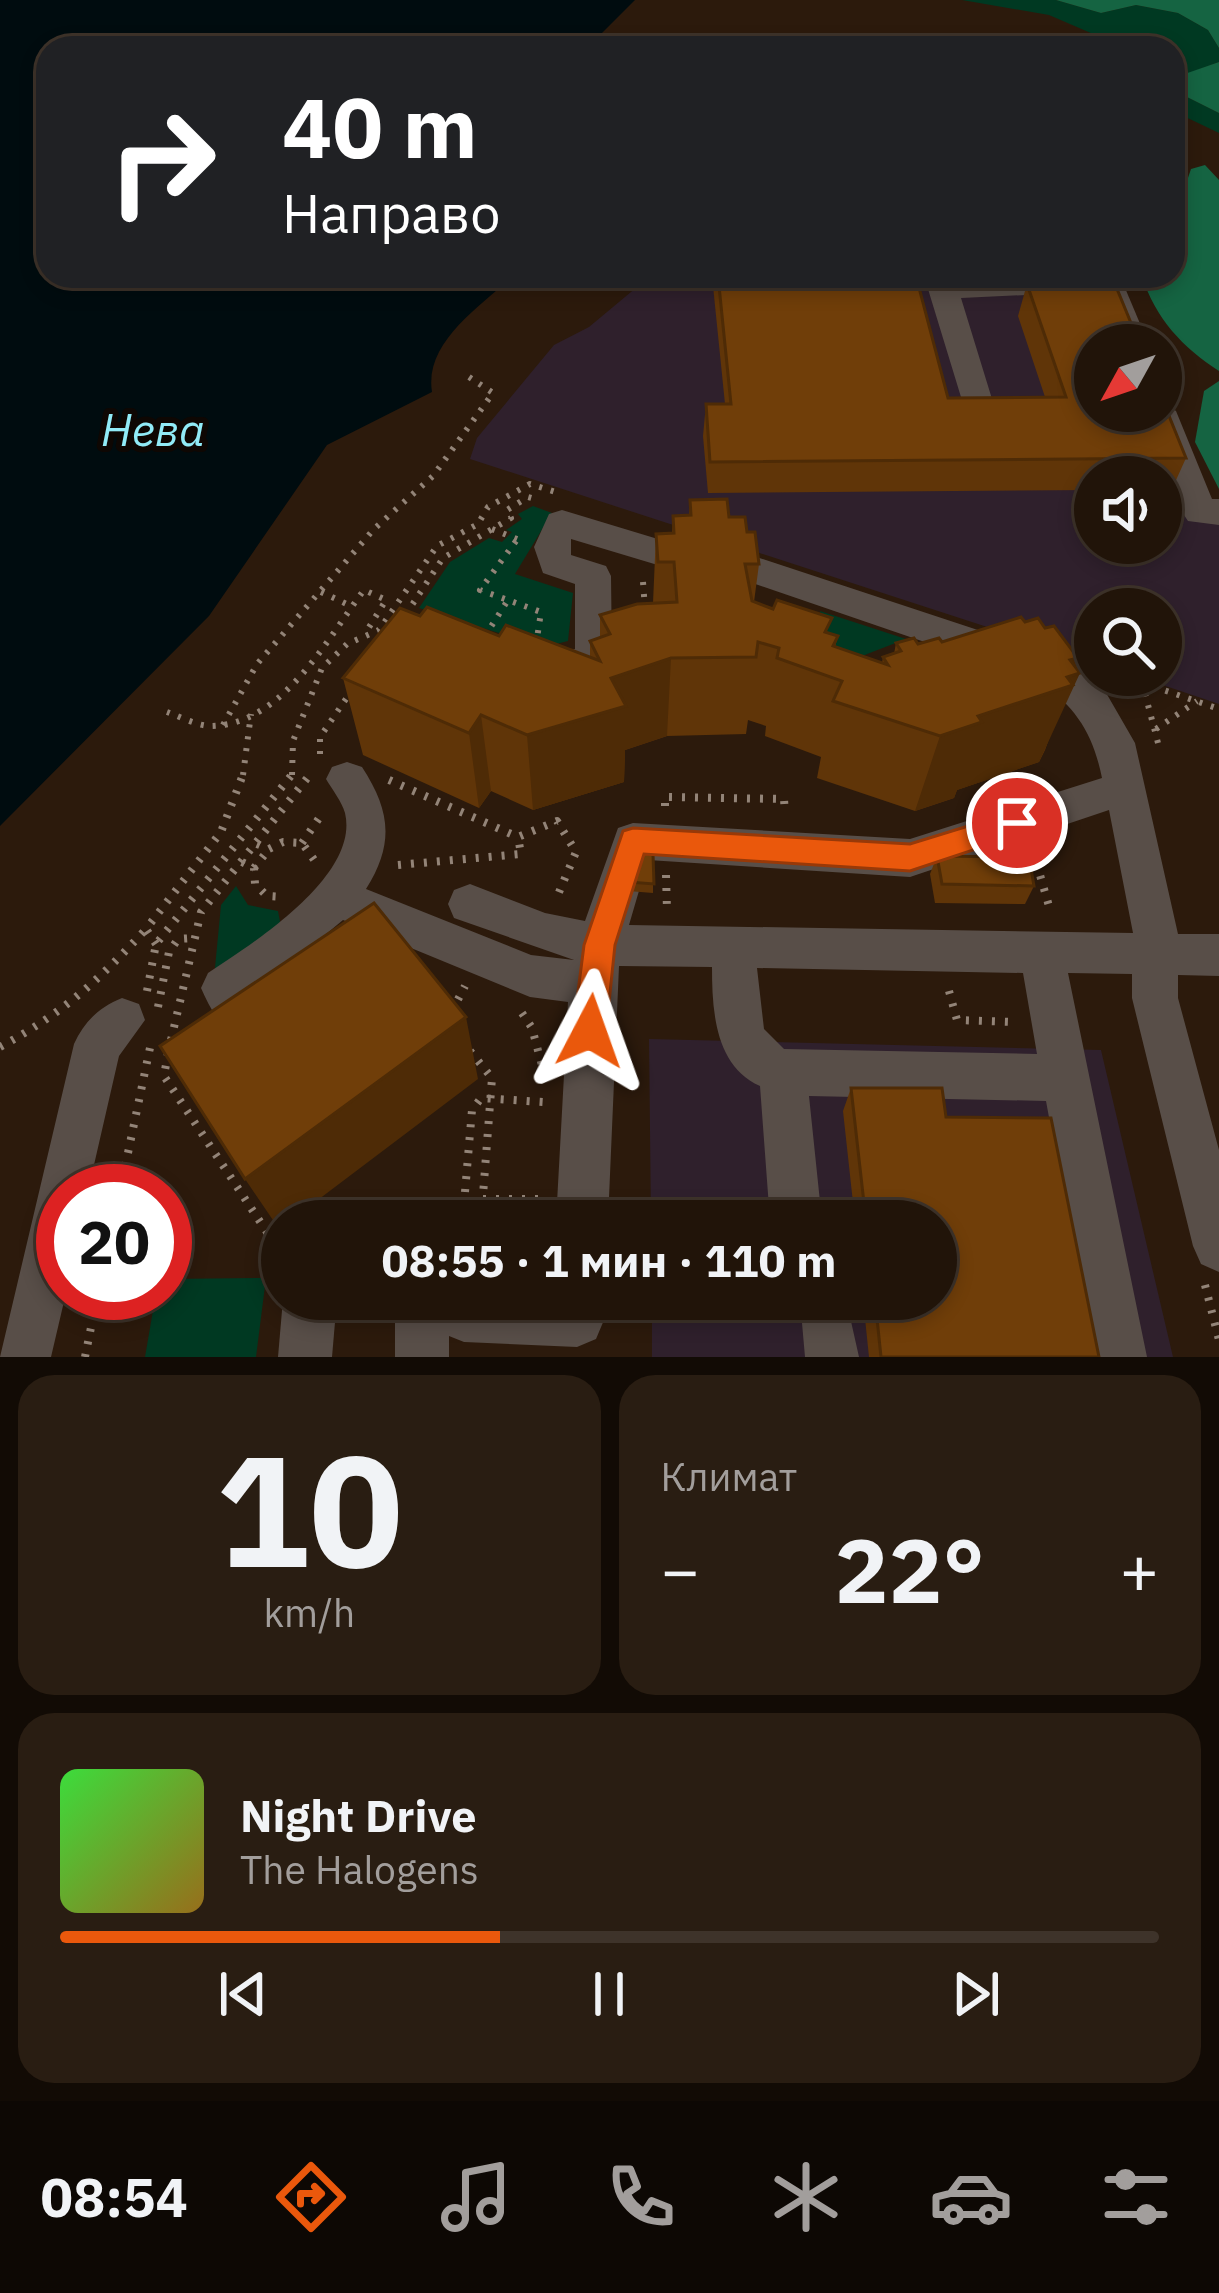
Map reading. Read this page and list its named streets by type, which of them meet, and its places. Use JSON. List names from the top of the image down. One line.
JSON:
{"water":["Нева"],"north":"bottom left","page":{"turn":["40 m","Направо"],"limit":"20","trip":"08:55 · 1 мин · 110 m","tile":[["10","km/h"],"Климат"],"heat":["−","22°","+"],"song":["Night Drive","The Halogens"],"tabs":"08:54"}}
